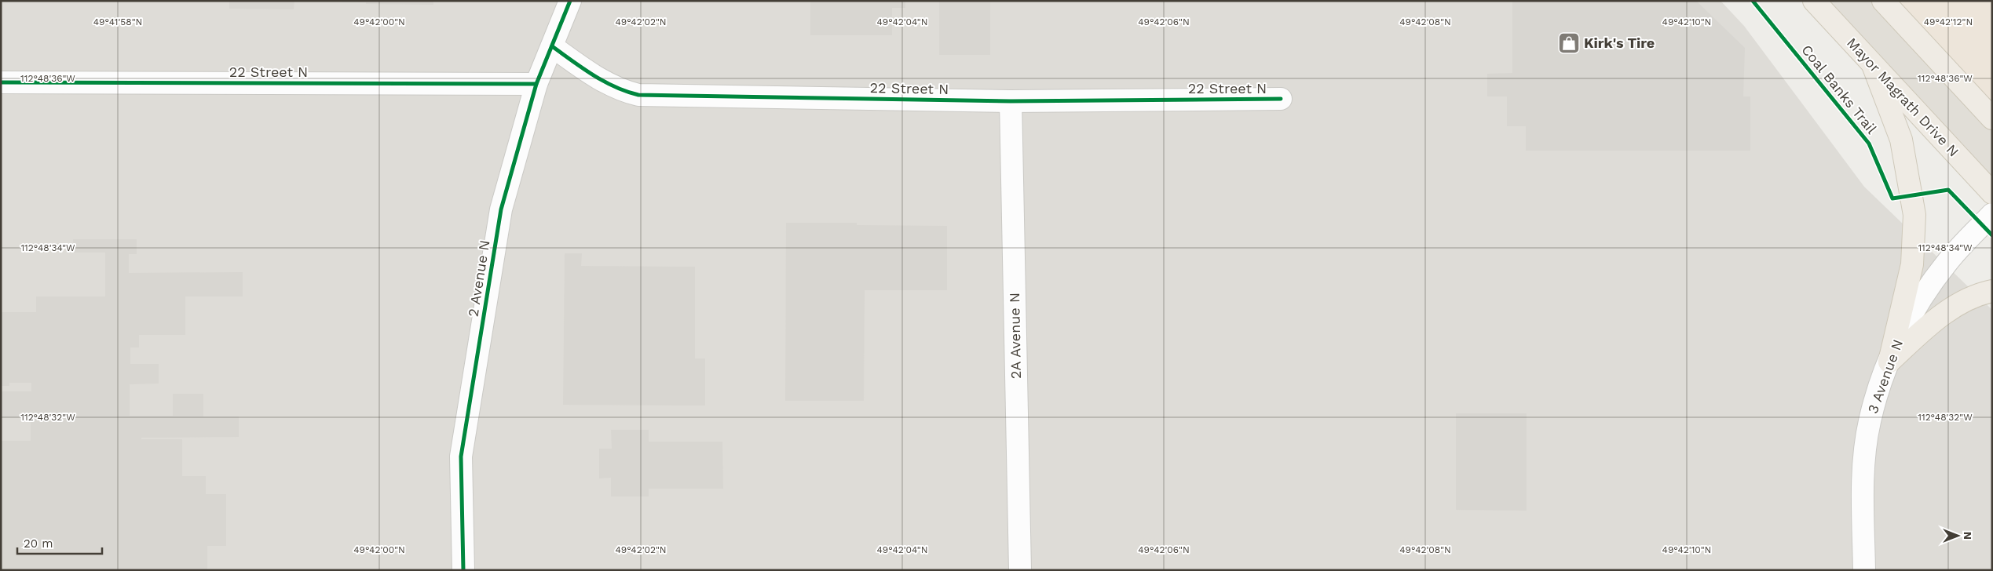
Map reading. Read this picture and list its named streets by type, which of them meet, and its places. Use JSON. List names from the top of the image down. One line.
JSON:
{"streets":{"main road":["Mayor Magrath Drive N"],"street":["22 Street N","2 Avenue N","2A Avenue N","3 Avenue N"],"cycle path":["Coal Banks Trail"]},"crossings":[["22 Street N","2 Avenue N"],["22 Street N","2A Avenue N"]],"places":{"shop":["Kirk's Tire"]},"scale_bar":"20 m","north":"right","coordinates":["49°41'58\"N","49°42'00\"N","49°42'02\"N","49°42'04\"N","49°42'06\"N","49°42'08\"N","49°42'10\"N","49°42'12\"N","112°48'36\"W","112°48'34\"W","112°48'32\"W"]}
